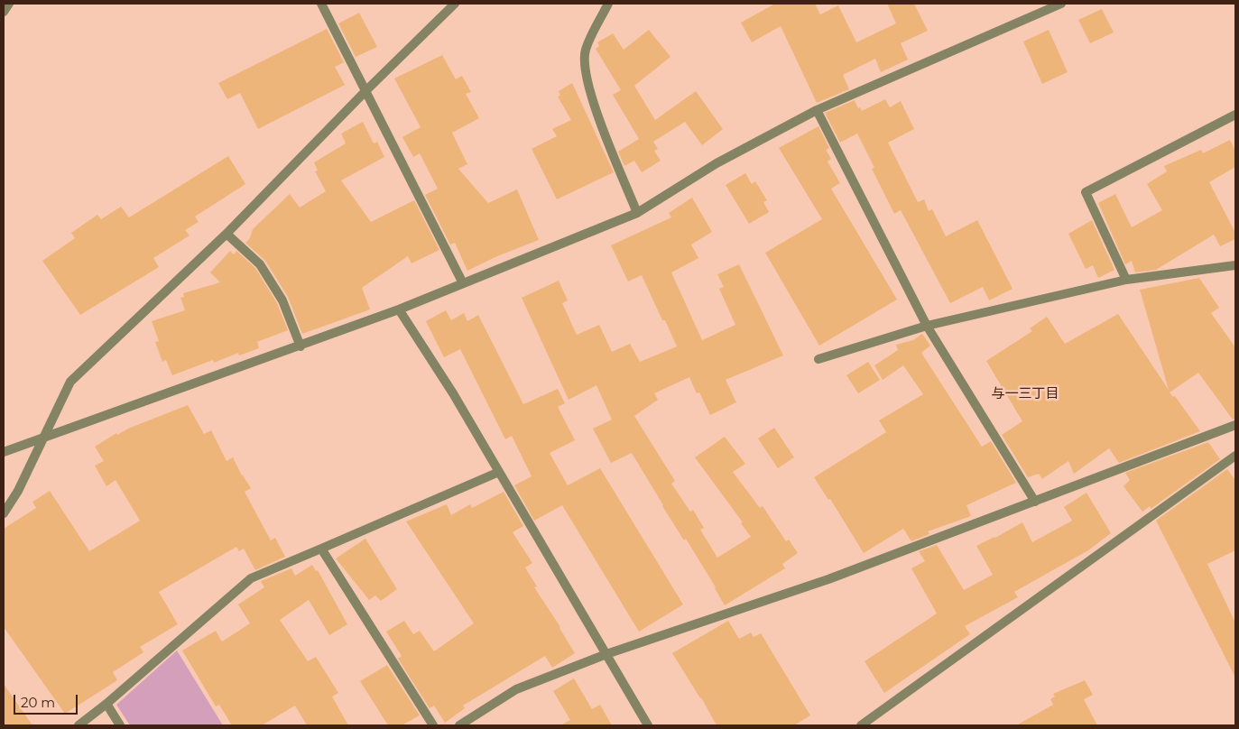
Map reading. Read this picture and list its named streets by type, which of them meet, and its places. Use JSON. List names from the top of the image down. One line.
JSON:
{"districts":["与一三丁目"],"scale_bar":"20 m"}
